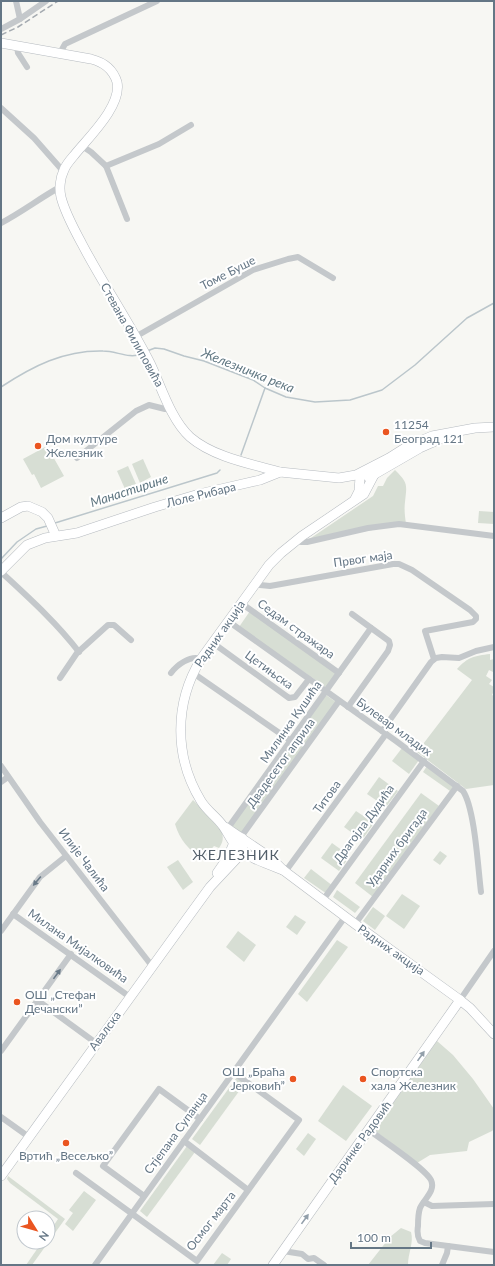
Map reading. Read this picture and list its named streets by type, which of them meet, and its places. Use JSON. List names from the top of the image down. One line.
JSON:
{"streets":{"main road":["Стевана Филиповића","Лоле Рибара","Радних акција","Авалска","Даринке Радовић"],"street":["Томе Буше","Првог маја","Седам стражара","Цетињска","Милинка Кушића","Булевар младих","Двадесетог априла","Титова","Драгојла Дудића","Ударних бригада","Илије Чалића","Милана Мијалковића","Стјепана Супанца","Осмог марта"]},"crossings":[["Томе Буше","Стевана Филиповића"],["Стевана Филиповића","Лоле Рибара"],["Лоле Рибара","Радних акција"],["Првог маја","Радних акција"],["Првог маја","Титова"],["Седам стражара","Радних акција"],["Седам стражара","Милинка Кушића"],["Радних акција","Цетињска"],["Радних акција","Милинка Кушића"],["Радних акција","Булевар младих"],["Радних акција","Двадесетог априла"],["Радних акција","Титова"],["Радних акција","Драгојла Дудића"],["Радних акција","Ударних бригада"],["Радних акција","Авалска"],["Радних акција","Стјепана Супанца"],["Радних акција","Даринке Радовић"],["Цетињска","Булевар младих"],["Милинка Кушића","Булевар младих"],["Булевар младих","Двадесетог априла"],["Булевар младих","Титова"],["Булевар младих","Драгојла Дудића"],["Булевар младих","Ударних бригада"],["Двадесетог априла","Авалска"],["Илије Чалића","Авалска"],["Милана Мијалковића","Авалска"],["Стјепана Супанца","Осмог марта"]],"one_way":["Даринке Радовић"],"districts":["ЖЕЛЕЗНИК"],"water":["Железничка река","Манастирине"],"places":["11254 Београд 121","Дом културе Железник","ОШ „Стефан Дечански”","ОШ „Браћа Јерковић”","Спортска хала Железник","Вртић „Весељко”"],"scale_bar":"100 m","north":"bottom right"}
